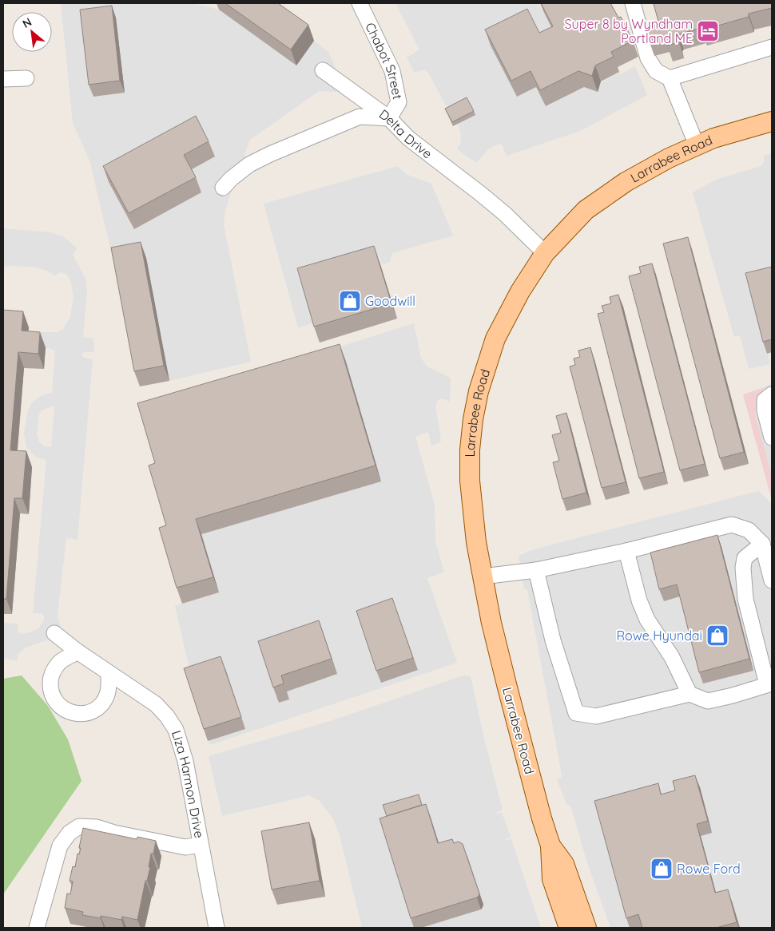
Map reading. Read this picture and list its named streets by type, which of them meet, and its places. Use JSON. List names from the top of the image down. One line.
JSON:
{"streets":{"main road":["Larrabee Road"],"street":["Chabot Street","Delta Drive","Liza Harmon Drive"]},"crossings":[["Chabot Street","Delta Drive"],["Delta Drive","Larrabee Road"]],"places":{"hotel":["Super 8 by Wyndham Portland ME"],"shop":["Goodwill","Rowe Hyundai","Rowe Ford"]},"north":"top left"}
